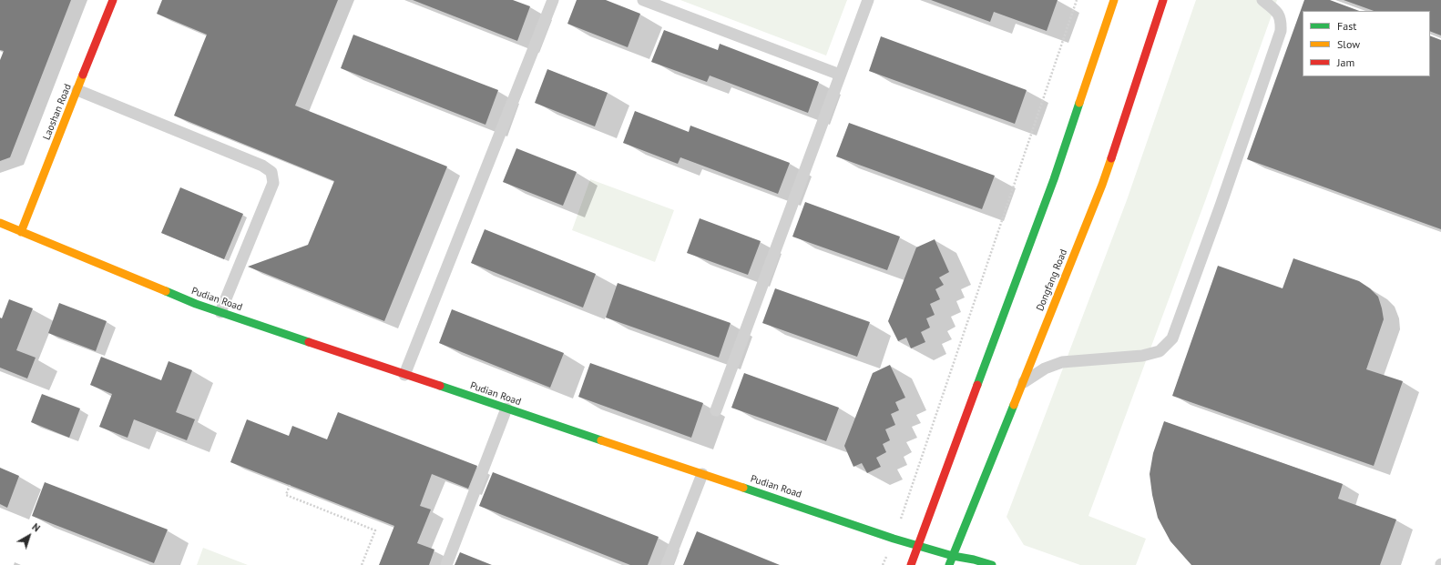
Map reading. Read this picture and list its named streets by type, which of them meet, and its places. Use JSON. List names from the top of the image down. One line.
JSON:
{"streets":{"street":["Laoshan Road","Dongfang Road","Pudian Road"]},"crossings":[["Laoshan Road","Pudian Road"],["Dongfang Road","Pudian Road"]],"legend":["Fast","Slow","Jam"],"north":"top right"}
